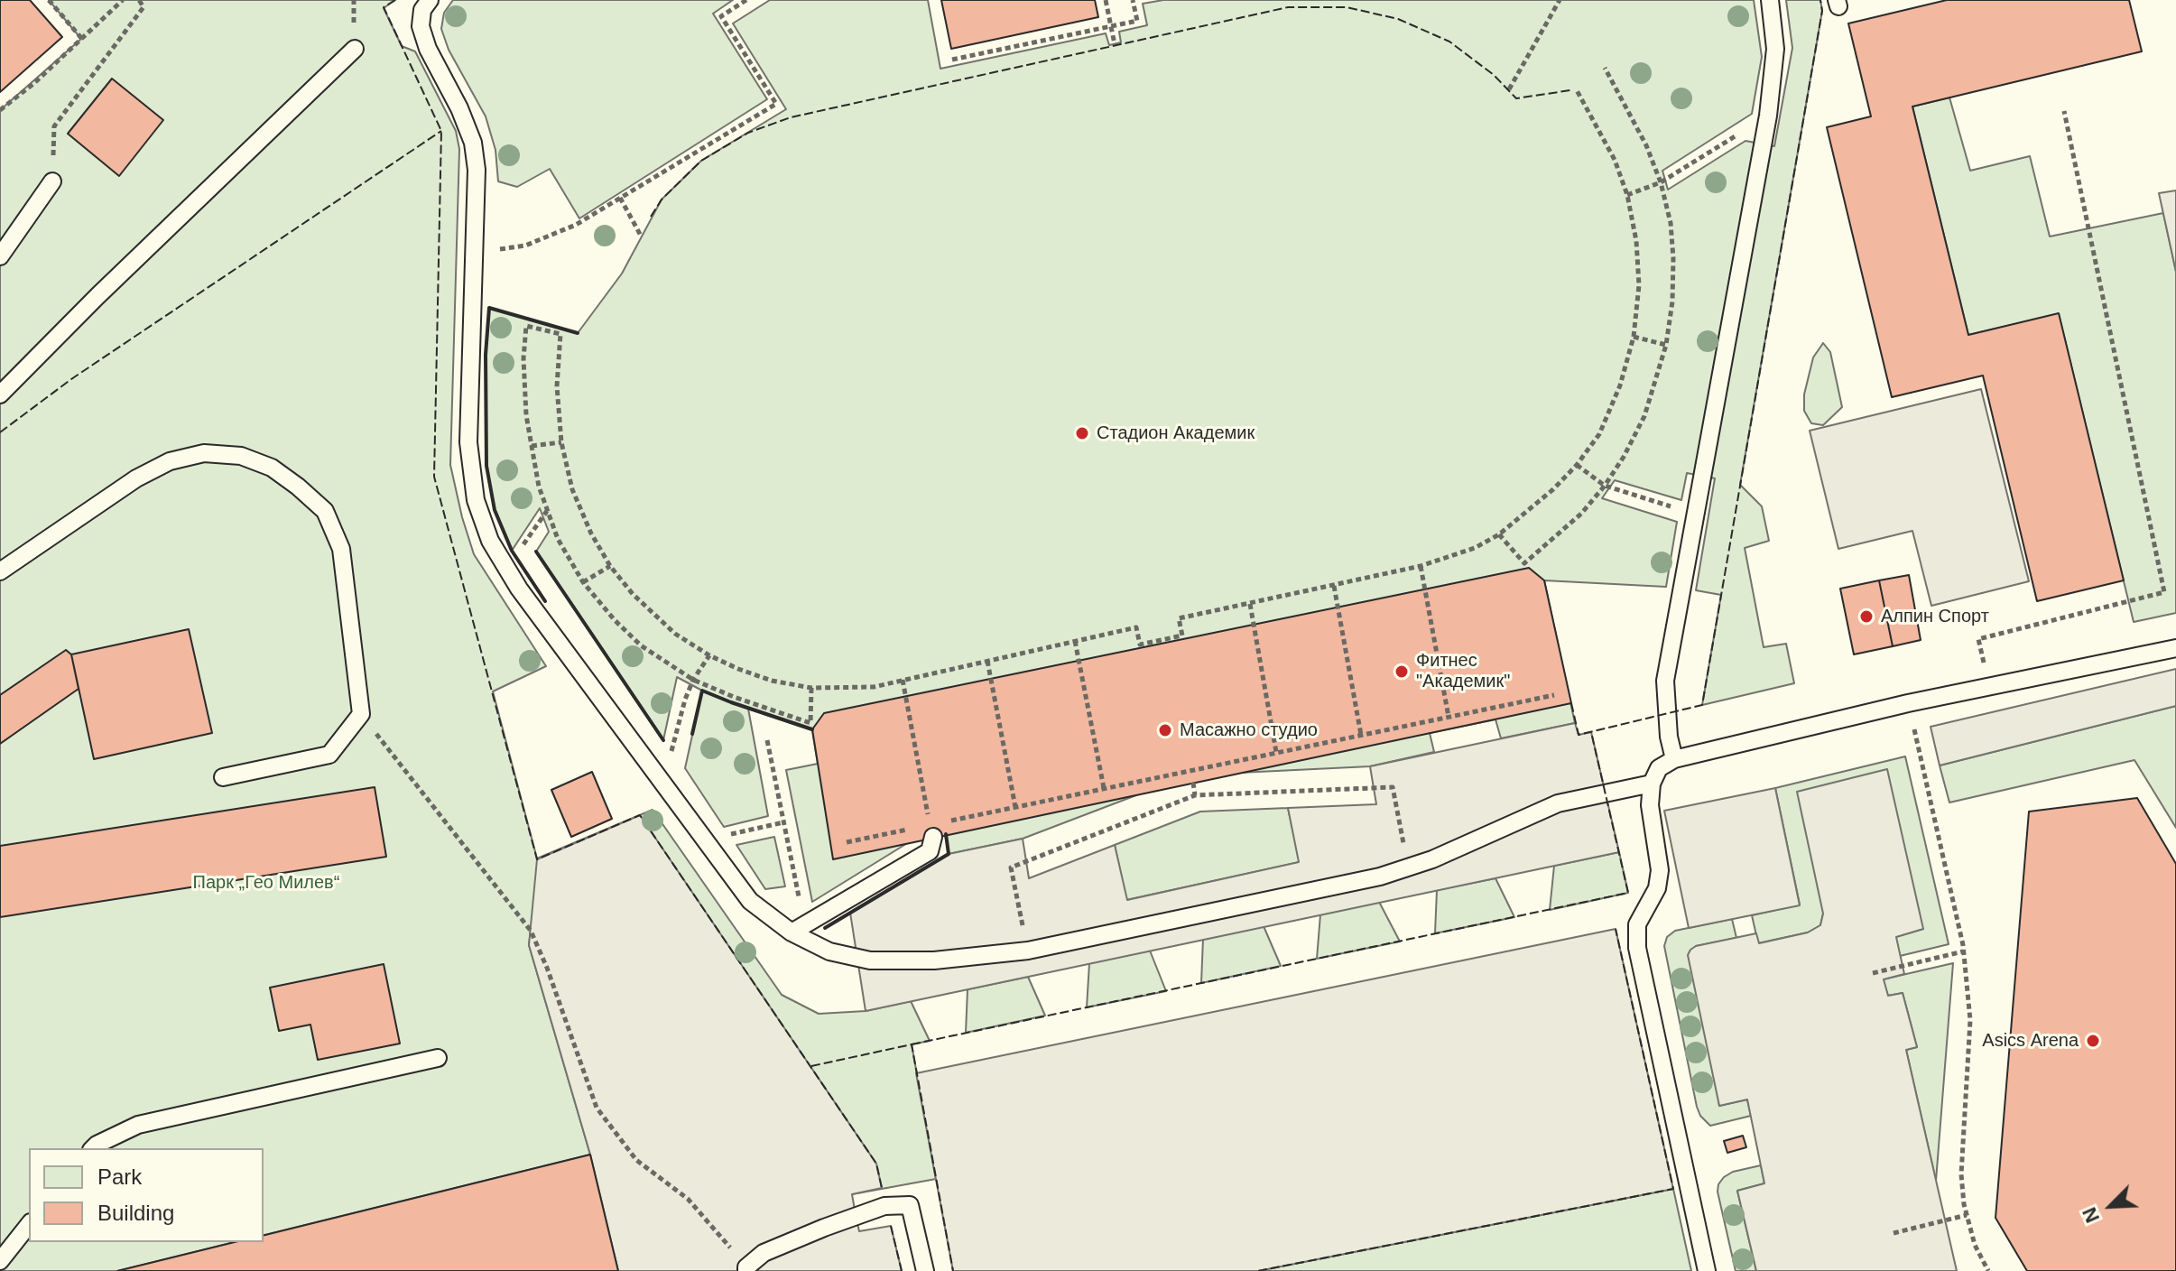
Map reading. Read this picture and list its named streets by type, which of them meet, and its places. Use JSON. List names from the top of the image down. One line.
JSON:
{"parks":["Парк „Гео Милев“"],"places":["Стадион Академик","Алпин Спорт","Фитнес \"Академик\"","Масажно студио","Asics Arena"],"legend":["Park","Building"],"north":"bottom left"}
